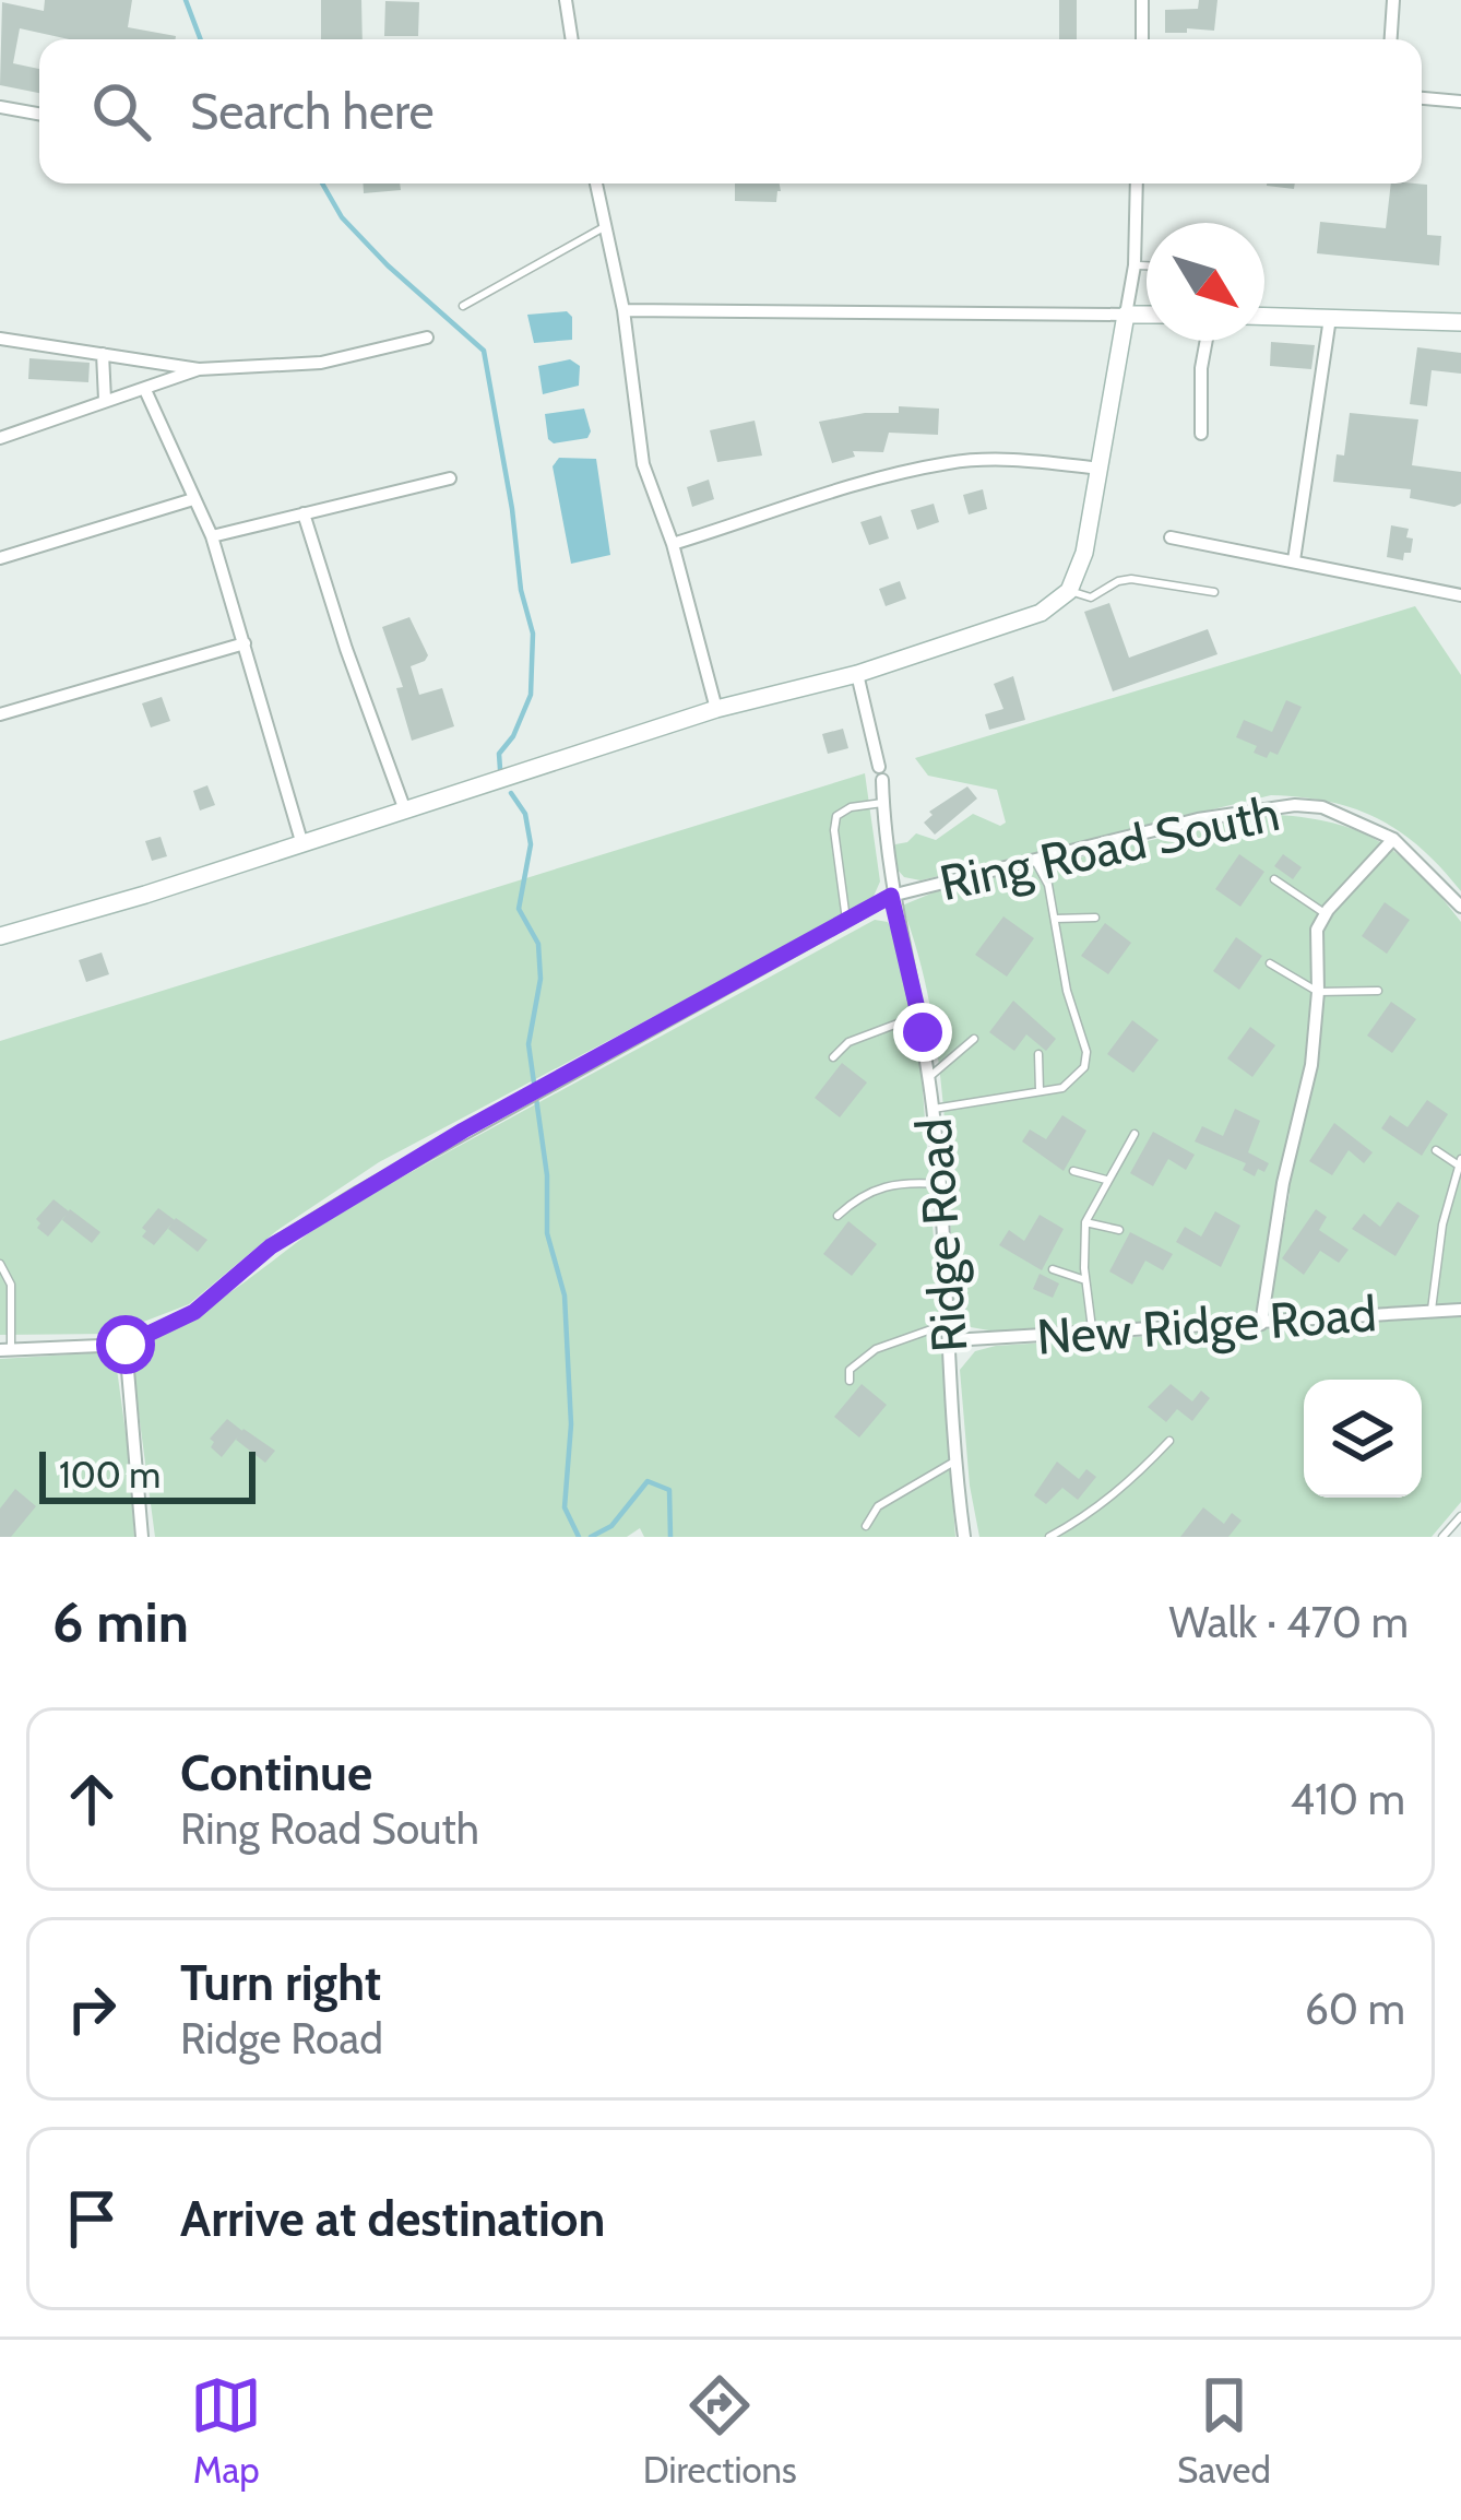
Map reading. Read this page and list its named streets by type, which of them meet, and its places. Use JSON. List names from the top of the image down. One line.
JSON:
{"streets":{"street":["Ring Road South","Ridge Road","New Ridge Road"]},"crossings":[["Ring Road South","Ridge Road"],["Ridge Road","New Ridge Road"]],"scale_bar":"100 m","north":"bottom right","page":{"search":"Search here","scale":"100 m","heading":["6 min","Walk · 470 m"],"list":[["Continue","Ring Road South","410 m"],["Turn right","Ridge Road","60 m"],"Arrive at destination"],"nav":["Map","Directions","Saved"]}}
